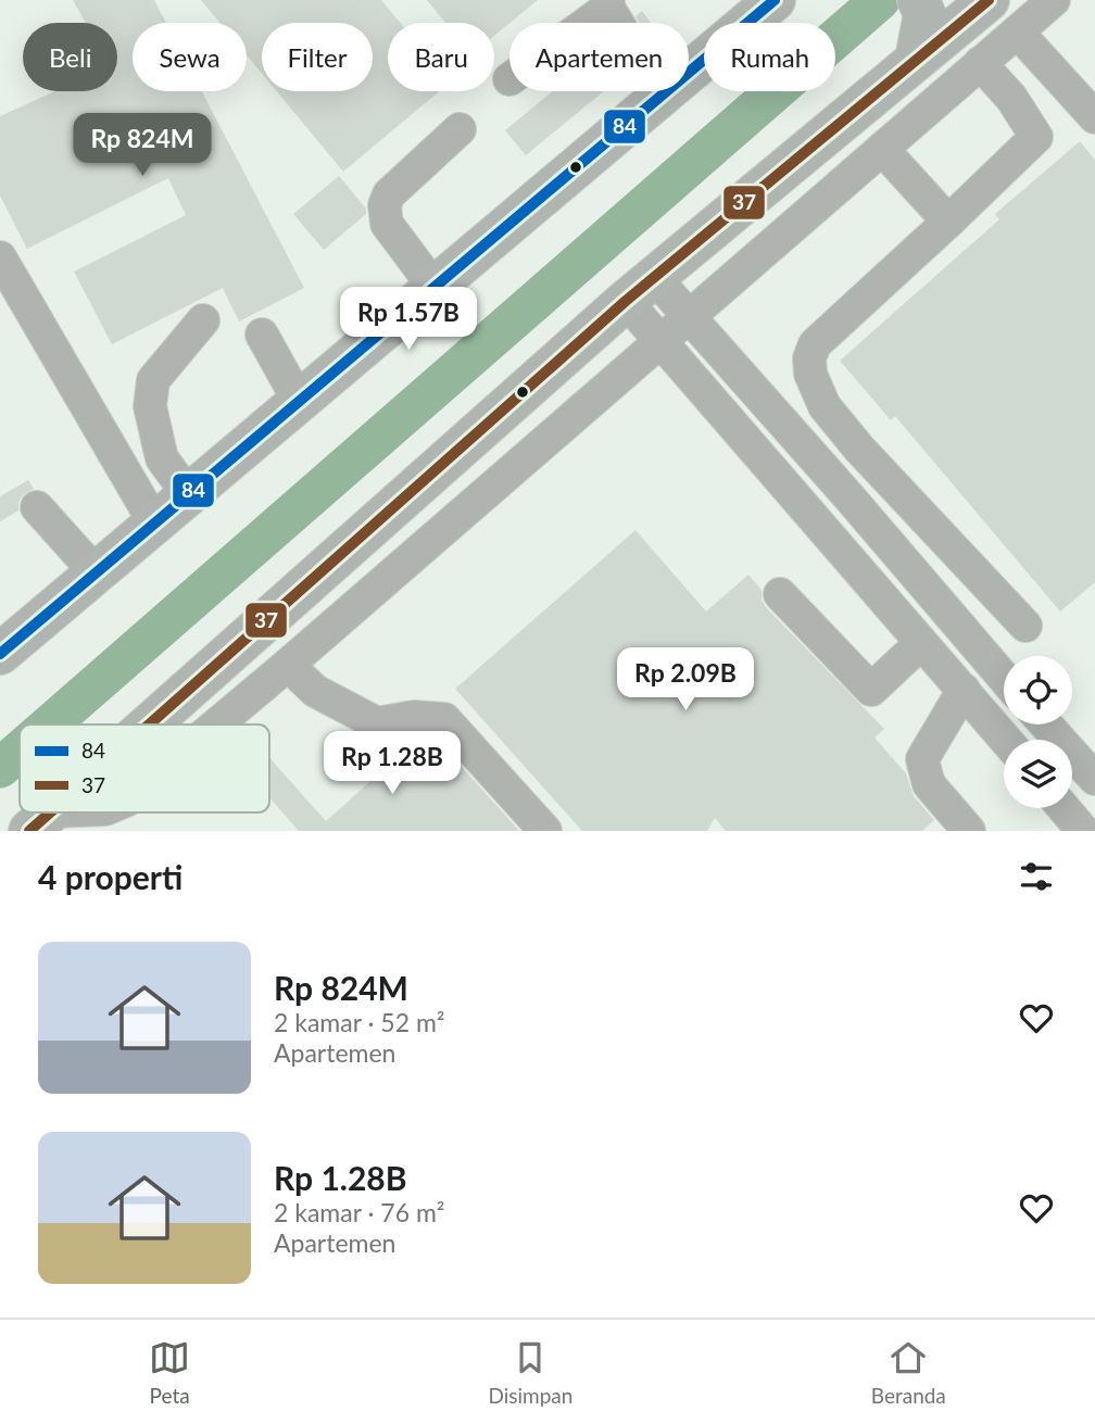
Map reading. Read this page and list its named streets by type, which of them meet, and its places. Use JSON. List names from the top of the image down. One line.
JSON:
{"lines":["transit line 84","transit line 37"],"legend":["84","37"],"page":{"chip":["Beli","Sewa","Filter","Baru","Apartemen","Rumah"],"price":["Rp 824M","Rp 1.57B","Rp 2.09B","Rp 1.28B"],"heading":"4 properti","list":[{"name":"Rp 824M","note":"2 kamar · 52 m² · Apartemen"},{"name":"Rp 1.28B","note":"2 kamar · 76 m² · Apartemen"}],"tabs":["Peta","Disimpan","Beranda"]}}
